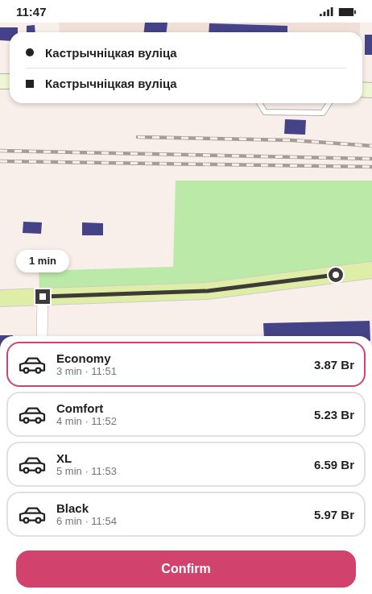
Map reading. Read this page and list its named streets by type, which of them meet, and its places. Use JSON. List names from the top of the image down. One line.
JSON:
{"page":{"status":"11:47","banner":["Кастрычніцкая вуліца","Кастрычніцкая вуліца"],"bubble":"1 min","list":[{"name":"Economy","note":"3 min · 11:51","value":"3.87 Br"},{"name":"Comfort","note":"4 min · 11:52","value":"5.23 Br"},{"name":"XL","note":"5 min · 11:53","value":"6.59 Br"},{"name":"Black","note":"6 min · 11:54","value":"5.97 Br"}],"buttons":"Confirm"}}
